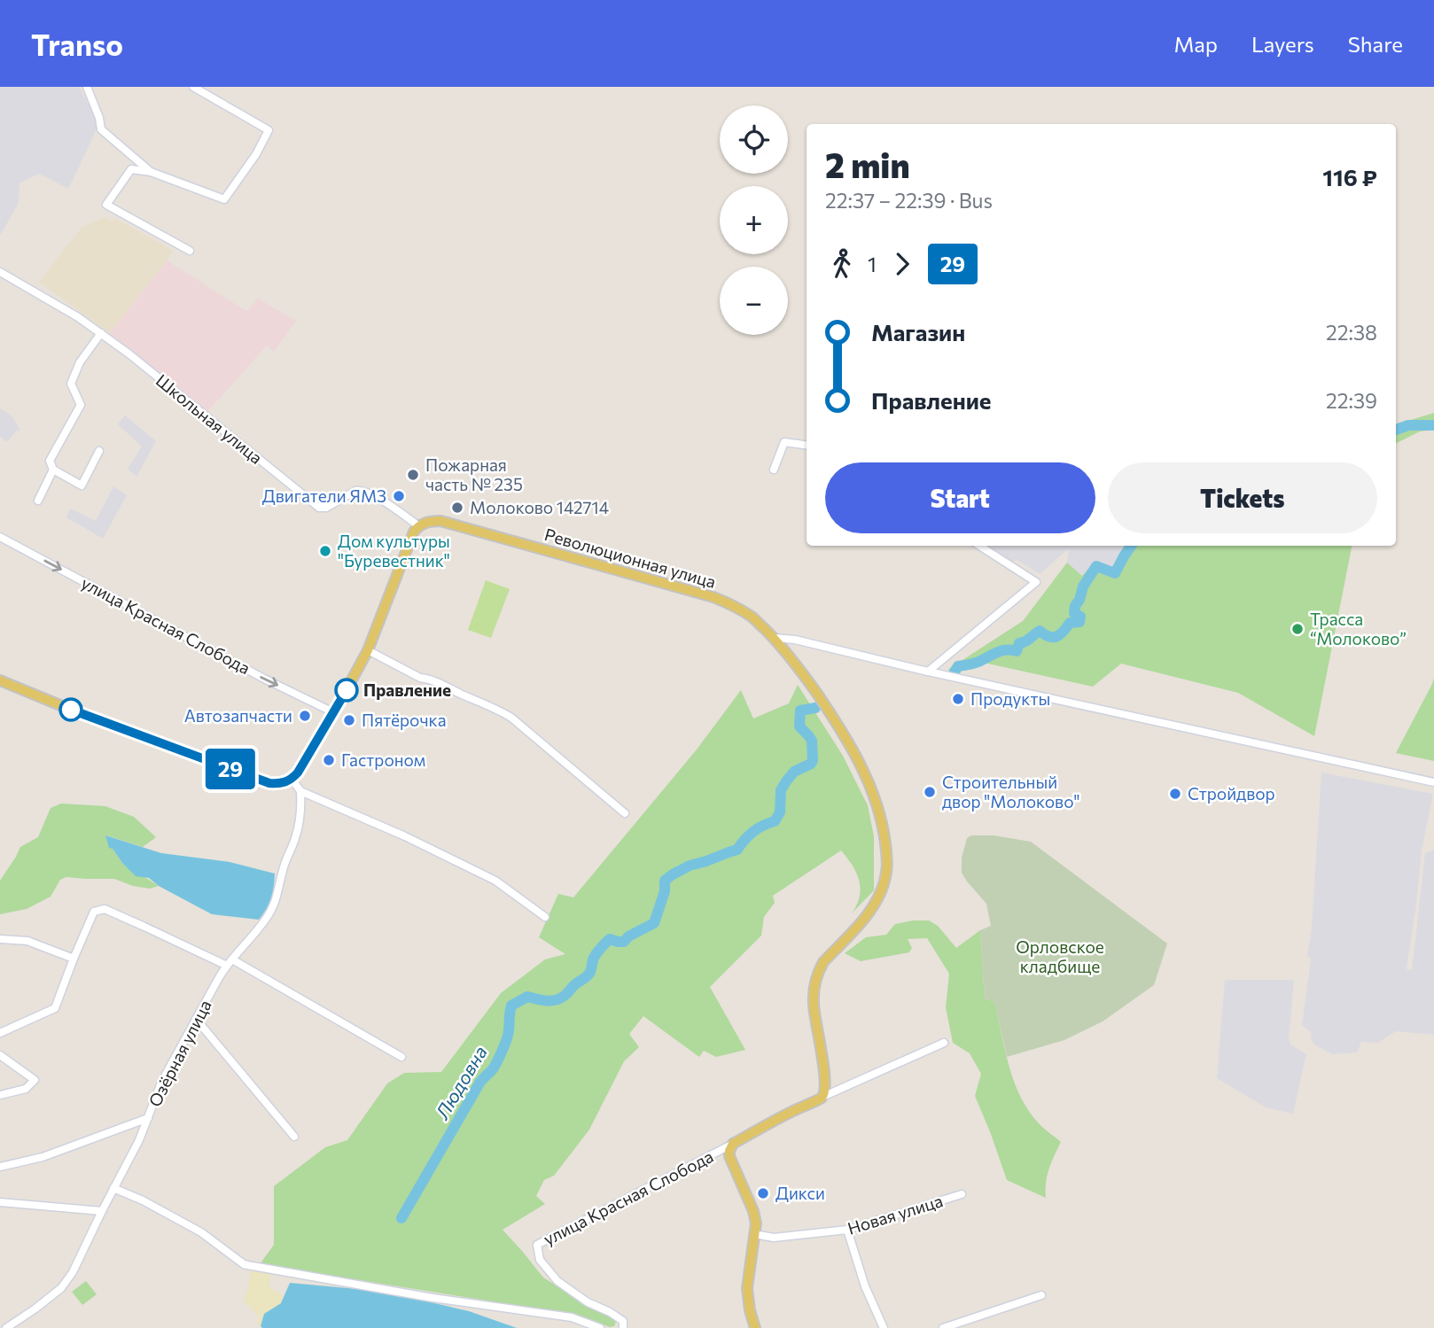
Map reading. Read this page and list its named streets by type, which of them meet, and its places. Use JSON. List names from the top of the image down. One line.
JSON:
{"streets":{"main road":["Революционная улица"],"street":["Школьная улица","улица Красная Слобода","Озёрная улица","Новая улица"]},"crossings":[["Школьная улица","Революционная улица"]],"one_way":["улица Красная Слобода"],"water":["Людовна"],"parks":["Орловское кладбище"],"places":["Пожарная часть № 235","Двигатели ЯМЗ","Молоково 142714","Дом культуры \"Буревестник\"","Трасса “Молоково”","Правление","Продукты","Автозапчасти","Пятёрочка","Гастроном","Строительный двор \"Молоково\"","Стройдвор","Дикси"],"lines":["bus line 29"],"page":{"header":"Transo","nav":["Map","Layers","Share"],"on_map":"29","map_buttons":["+","−"],"heading":["2 min","22:37 – 22:39 · Bus","116 ₽"],"legs":["1","29"],"list":[{"name":"Магазин","value":"22:38"},{"name":"Правление","value":"22:39"}],"buttons":["Start","Tickets"]}}
